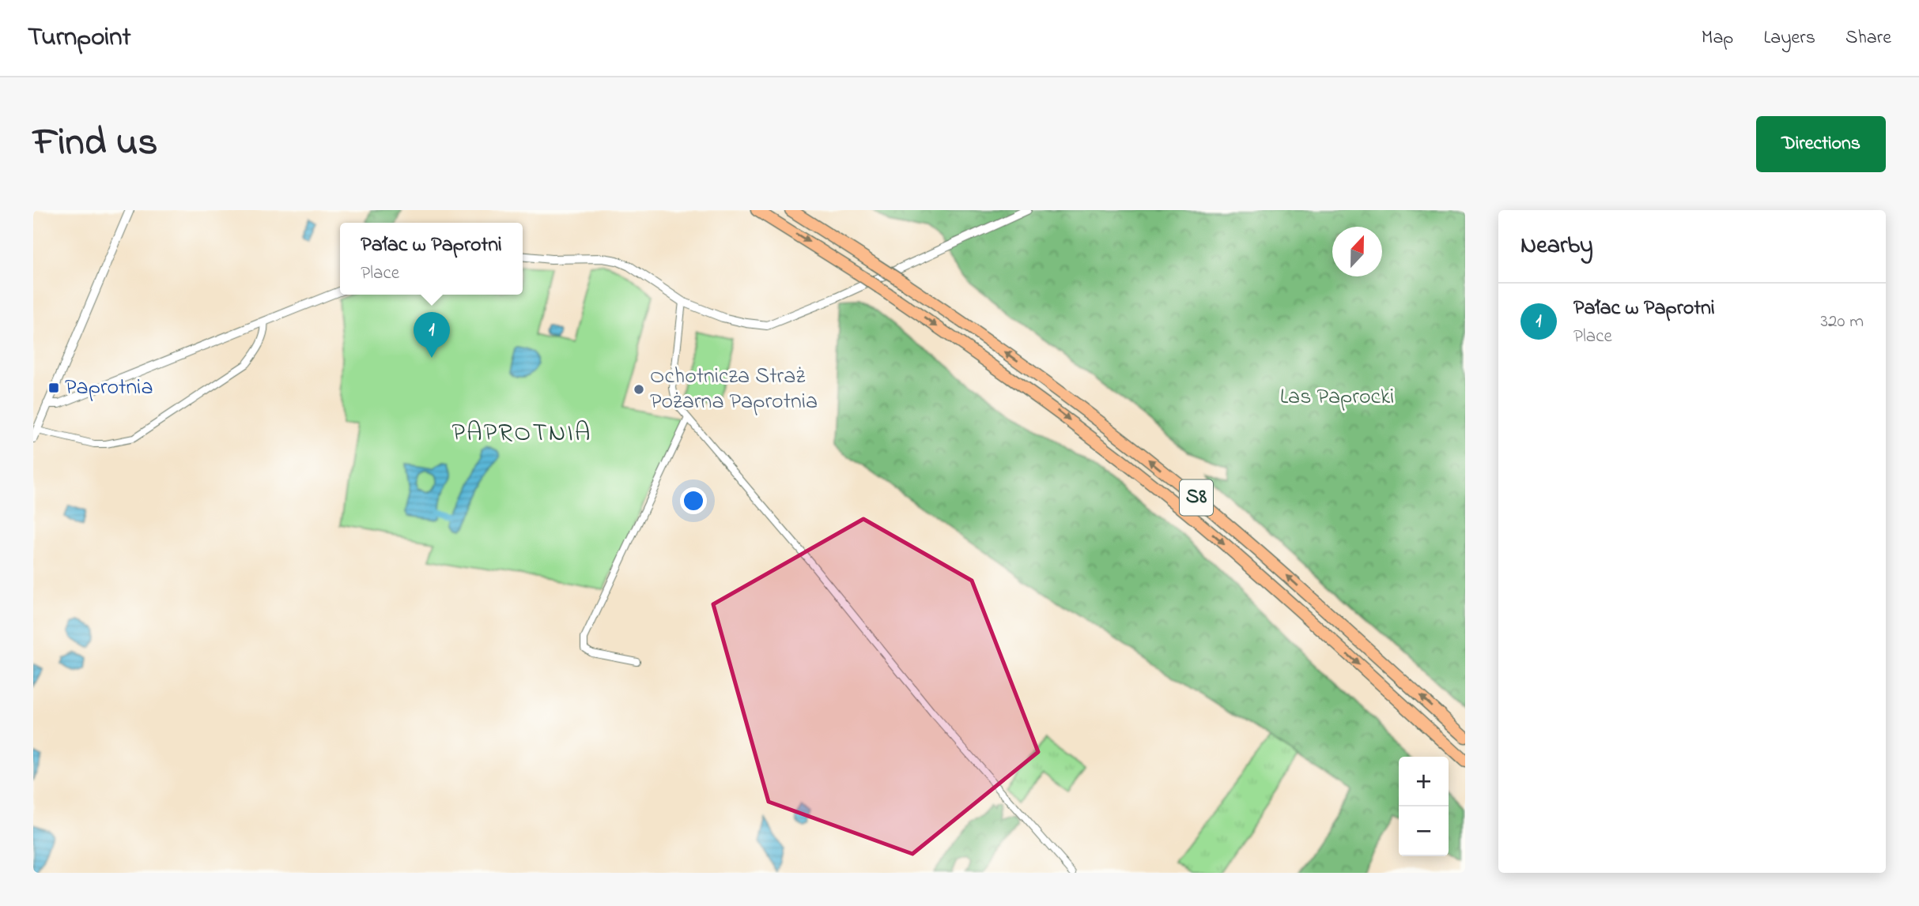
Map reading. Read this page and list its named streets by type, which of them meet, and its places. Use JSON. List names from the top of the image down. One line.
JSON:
{"streets":{"highway":["S8"]},"districts":["PAPROTNIA"],"parks":["Las Paprocki"],"places":{"transit":["Paprotnia"],"other":["Ochotnicza Straż Pożarna Paprotnia"]},"north":"top","page":{"header":"Turnpoint","nav":["Map","Layers","Share"],"title":"Find us","buttons":"Directions","heading":"Nearby","popup":["Pałac w Paprotni","Place"],"list":[{"mark":"1","name":"Pałac w Paprotni","note":"Place","value":"320 m"}],"pins":"1","map_buttons":["+","−"]}}
